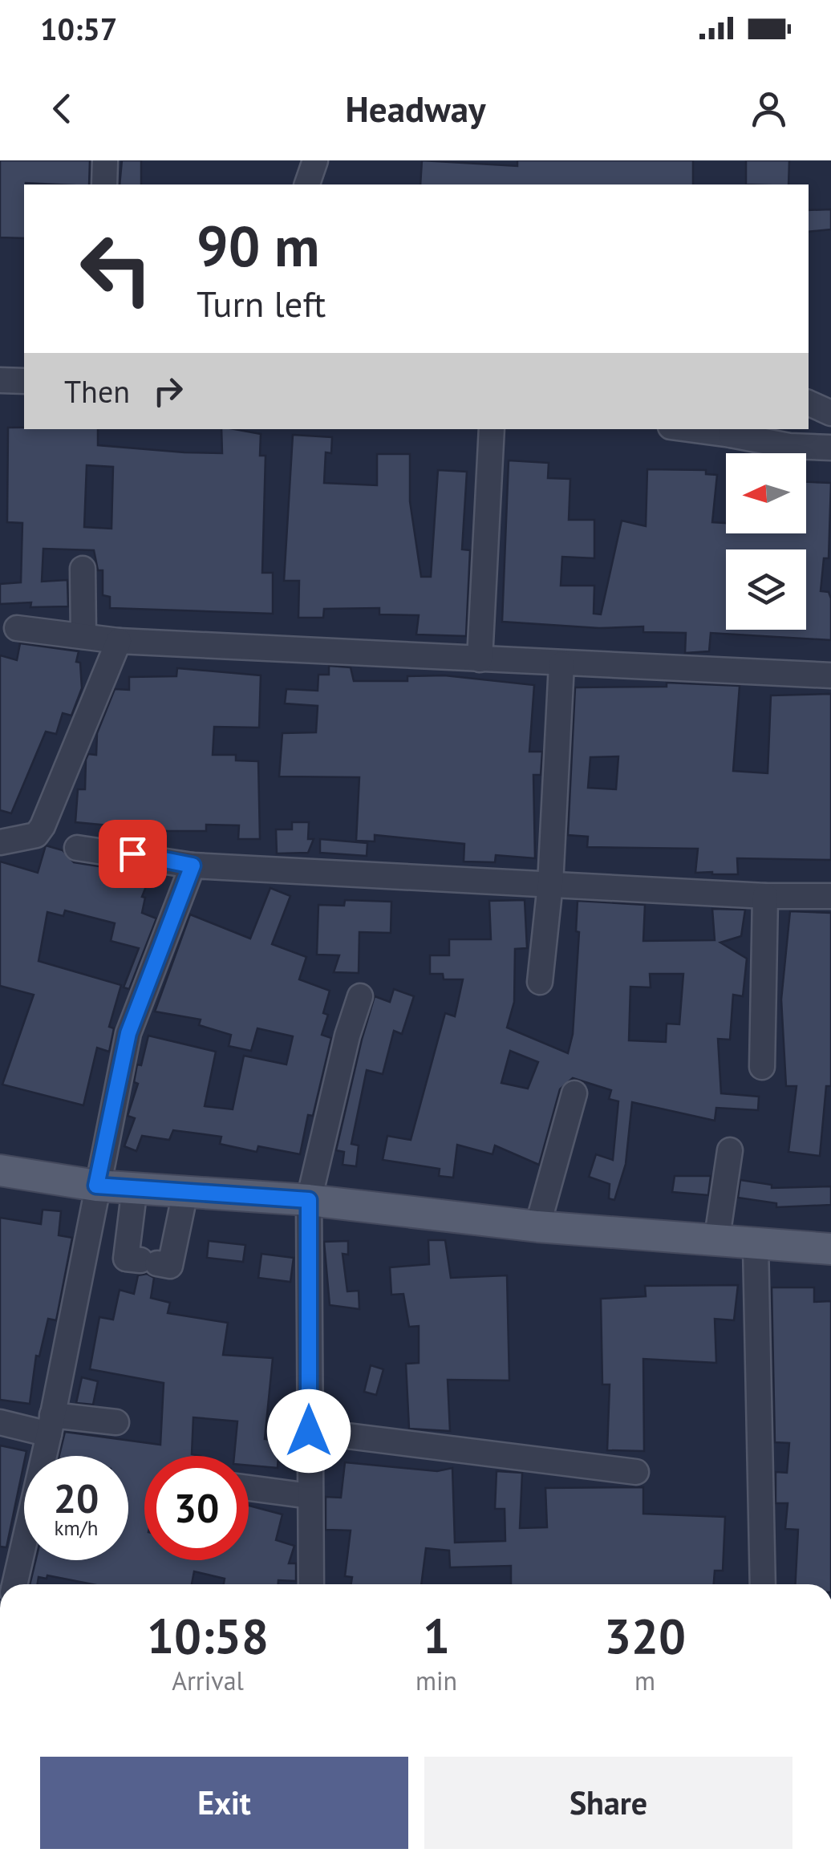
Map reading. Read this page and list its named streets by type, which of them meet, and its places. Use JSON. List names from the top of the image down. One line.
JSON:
{"north":"left","page":{"status":"10:57","header":"Headway","turn":["90 m","Turn left"],"then":"Then","speed":"20 km/h","limit":"30","eta":["10:58","Arrival","1","min","320","m"],"buttons":["Exit","Share"]}}
